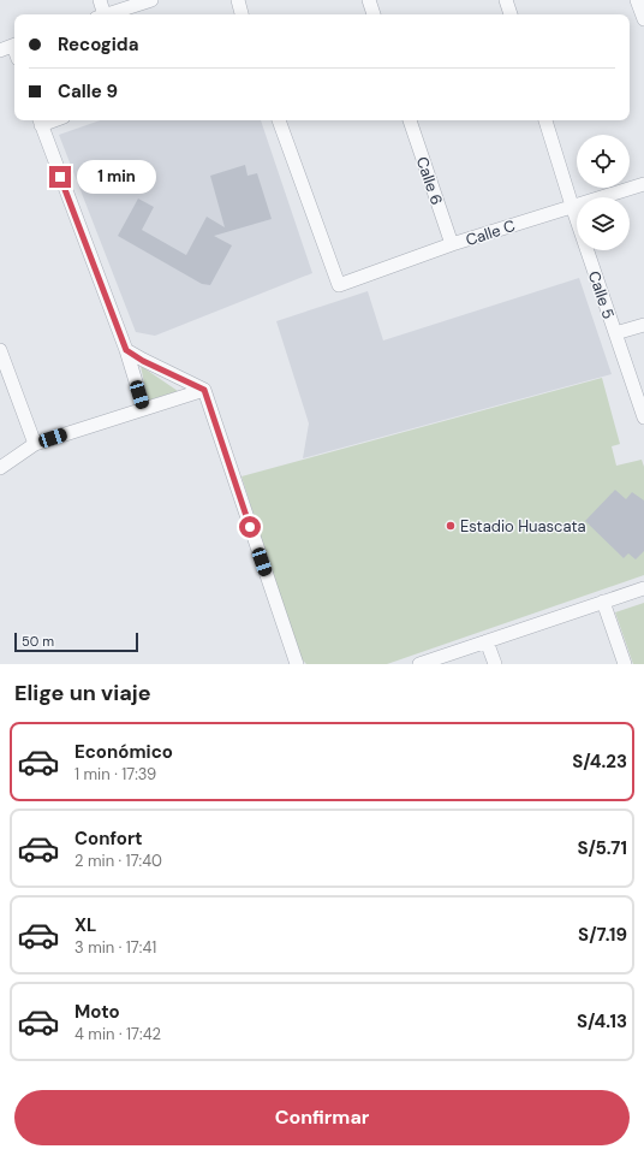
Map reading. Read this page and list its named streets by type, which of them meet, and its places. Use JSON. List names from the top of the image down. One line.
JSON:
{"streets":{"street":["Calle 6","Calle C","Calle 5"]},"crossings":[["Calle 6","Calle C"],["Calle C","Calle 5"]],"places":["Estadio Huascata"],"scale_bar":"50 m","page":{"banner":["Recogida","Calle 9"],"bubble":"1 min","scale":"50 m","heading":"Elige un viaje","list":[{"name":"Económico","note":"1 min · 17:39","value":"S/4.23"},{"name":"Confort","note":"2 min · 17:40","value":"S/5.71"},{"name":"XL","note":"3 min · 17:41","value":"S/7.19"},{"name":"Moto","note":"4 min · 17:42","value":"S/4.13"}],"buttons":"Confirmar"}}
